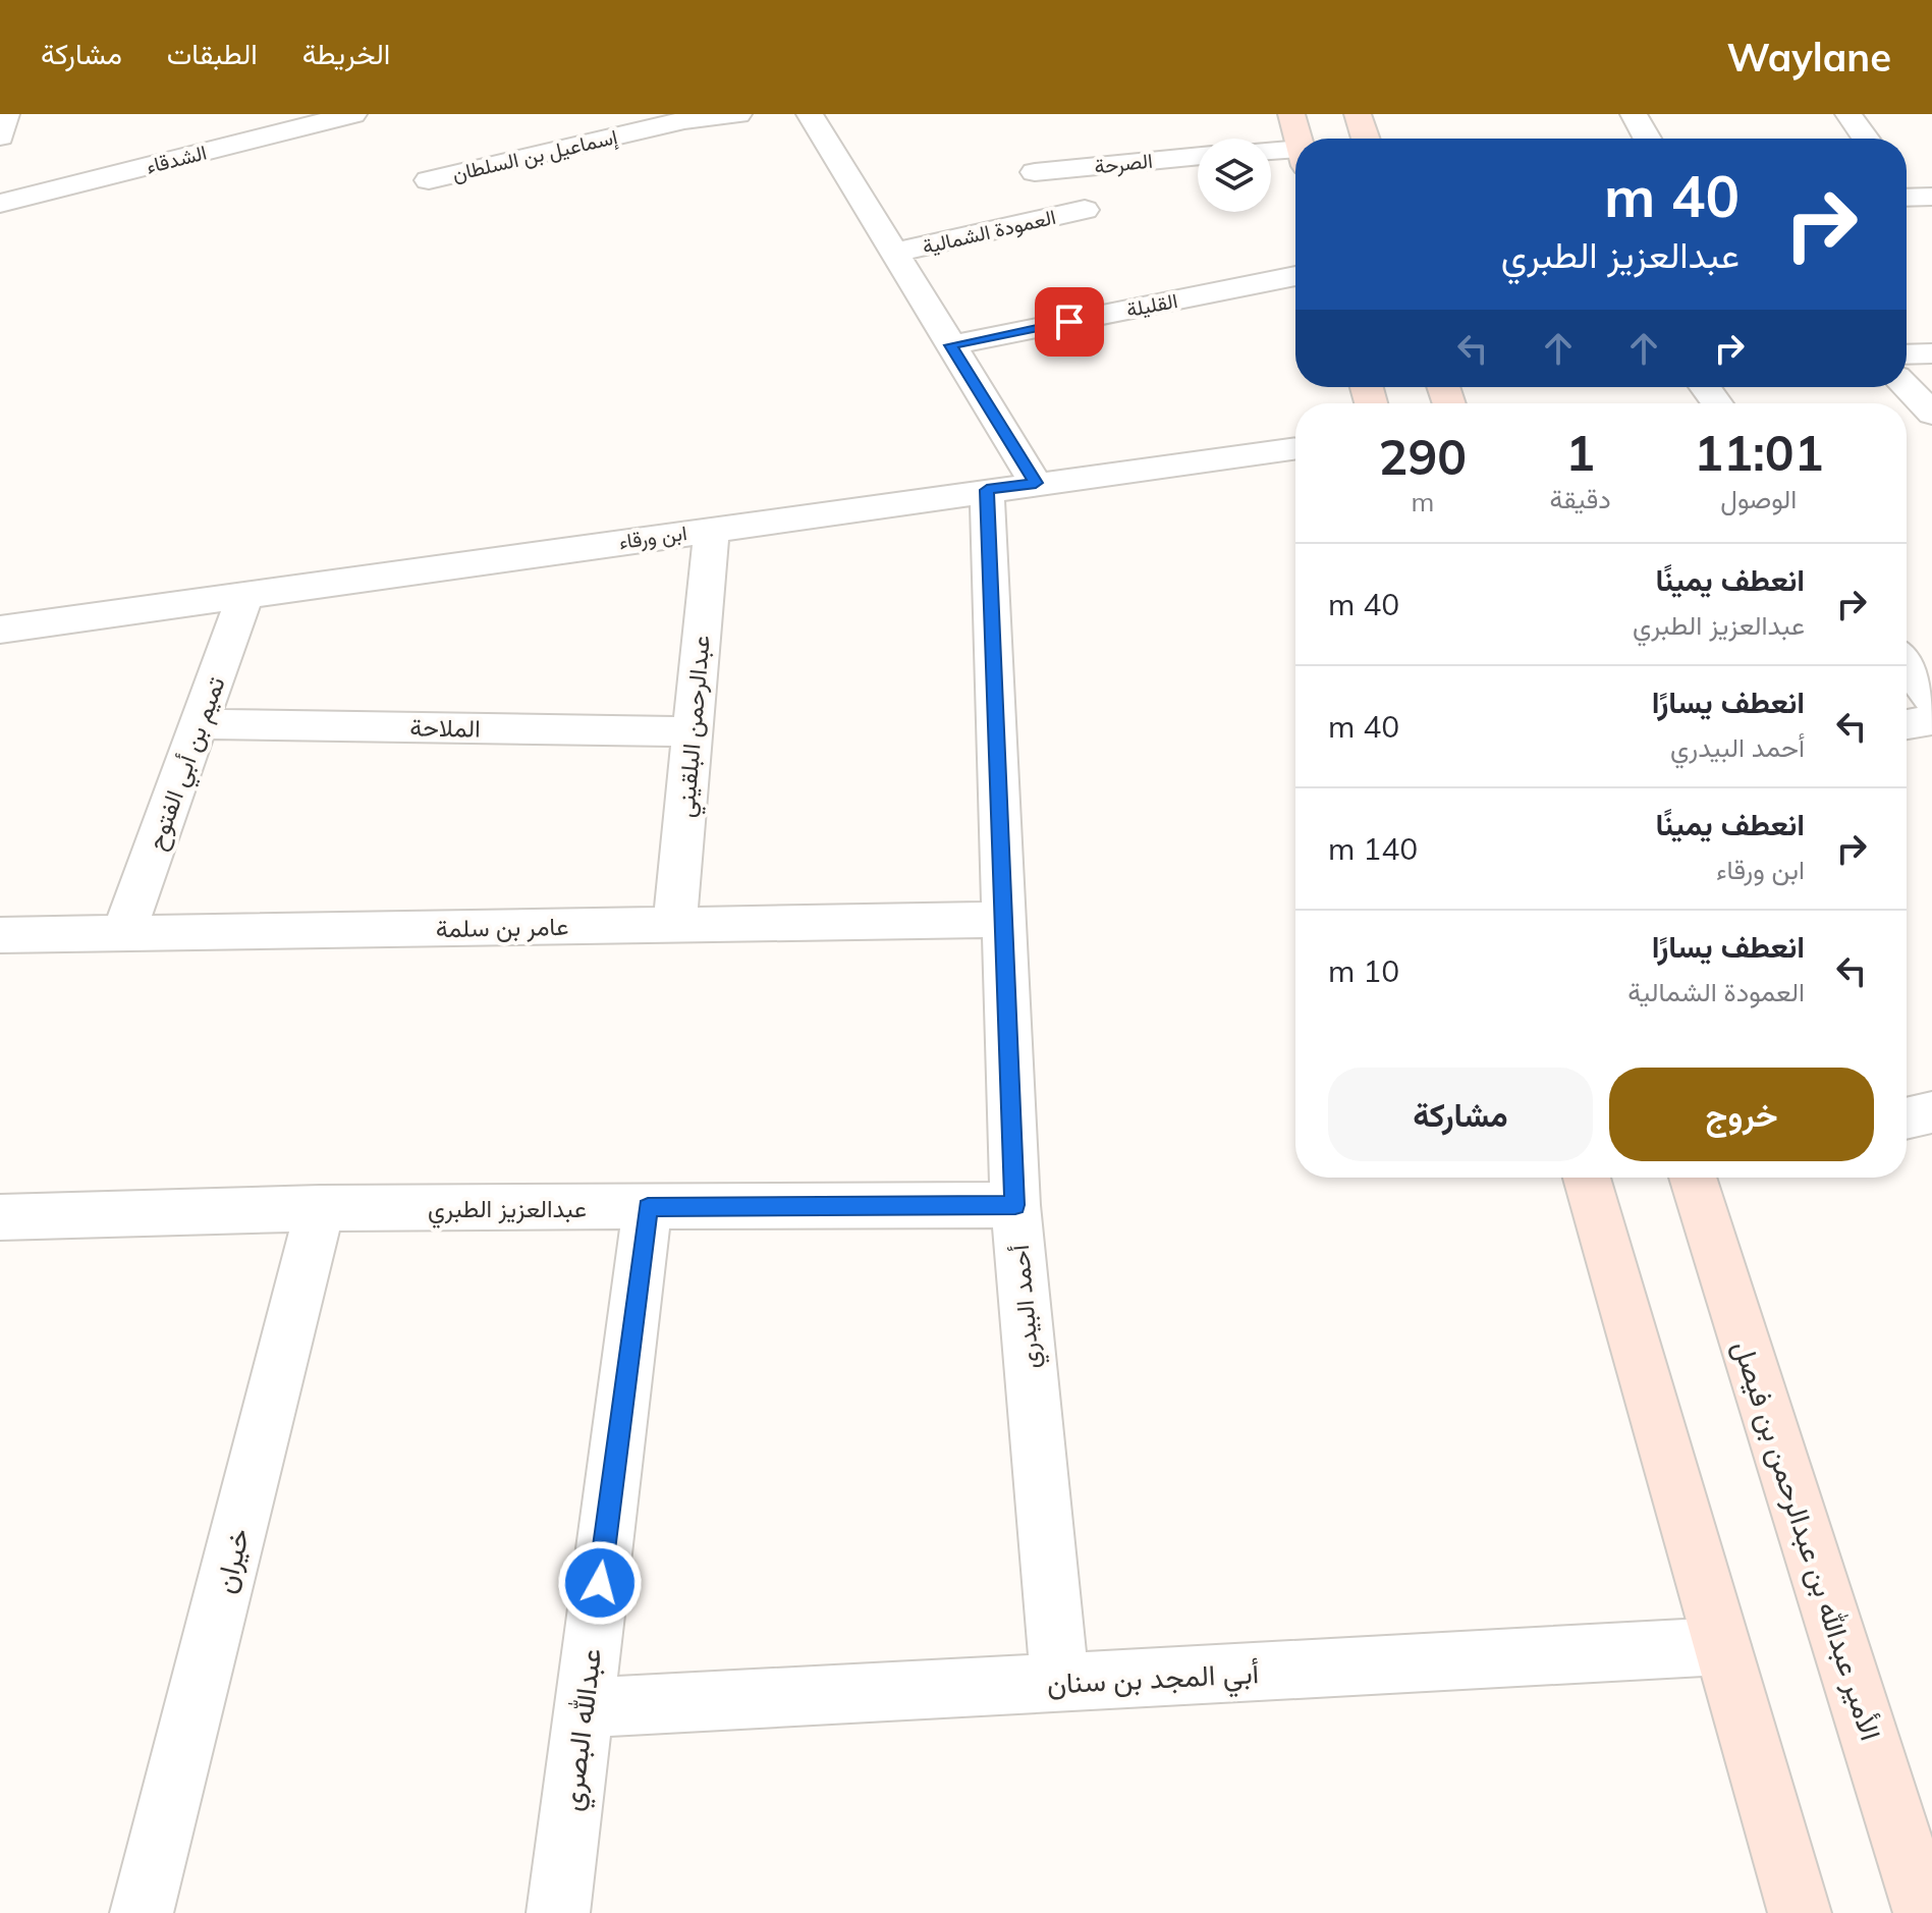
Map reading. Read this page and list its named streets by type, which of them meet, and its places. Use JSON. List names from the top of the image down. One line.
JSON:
{"streets":{"main road":["الأمير عبدالله بن عبدالرحمن بن فيصل"],"street":["إسماعيل بن السلطان","الشدقاء","الصرحة","العمودة الشمالية","القليلة","ابن ورقاء","عبدالرحمن البلقيني","الملاحة","تميم بن أبي الفتوح","عامر بن سلمة","عبدالعزيز الطبري","أحمد البيدري","خيران","أبي المجد بن سنان","عبدالله البصري"]},"crossings":[["العمودة الشمالية","القليلة"],["العمودة الشمالية","ابن ورقاء"],["ابن ورقاء","عبدالرحمن البلقيني"],["ابن ورقاء","تميم بن أبي الفتوح"],["ابن ورقاء","أحمد البيدري"],["عبدالرحمن البلقيني","الملاحة"],["عبدالرحمن البلقيني","عامر بن سلمة"],["الملاحة","تميم بن أبي الفتوح"],["تميم بن أبي الفتوح","عامر بن سلمة"],["عامر بن سلمة","أحمد البيدري"],["عبدالعزيز الطبري","أحمد البيدري"],["عبدالعزيز الطبري","خيران"],["عبدالعزيز الطبري","عبدالله البصري"],["أحمد البيدري","أبي المجد بن سنان"],["أبي المجد بن سنان","عبدالله البصري"]],"page":{"header":"Waylane","nav":["الخريطة","الطبقات","مشاركة"],"turn":["40 m","عبدالعزيز الطبري"],"eta":["11:01","الوصول","1","دقيقة","290","m"],"list":[{"name":"انعطف يمينًا","note":"عبدالعزيز الطبري","value":"40 m"},{"name":"انعطف يسارًا","note":"أحمد البيدري","value":"40 m"},{"name":"انعطف يمينًا","note":"ابن ورقاء","value":"140 m"},{"name":"انعطف يسارًا","note":"العمودة الشمالية","value":"10 m"}],"buttons":["خروج","مشاركة"]}}
